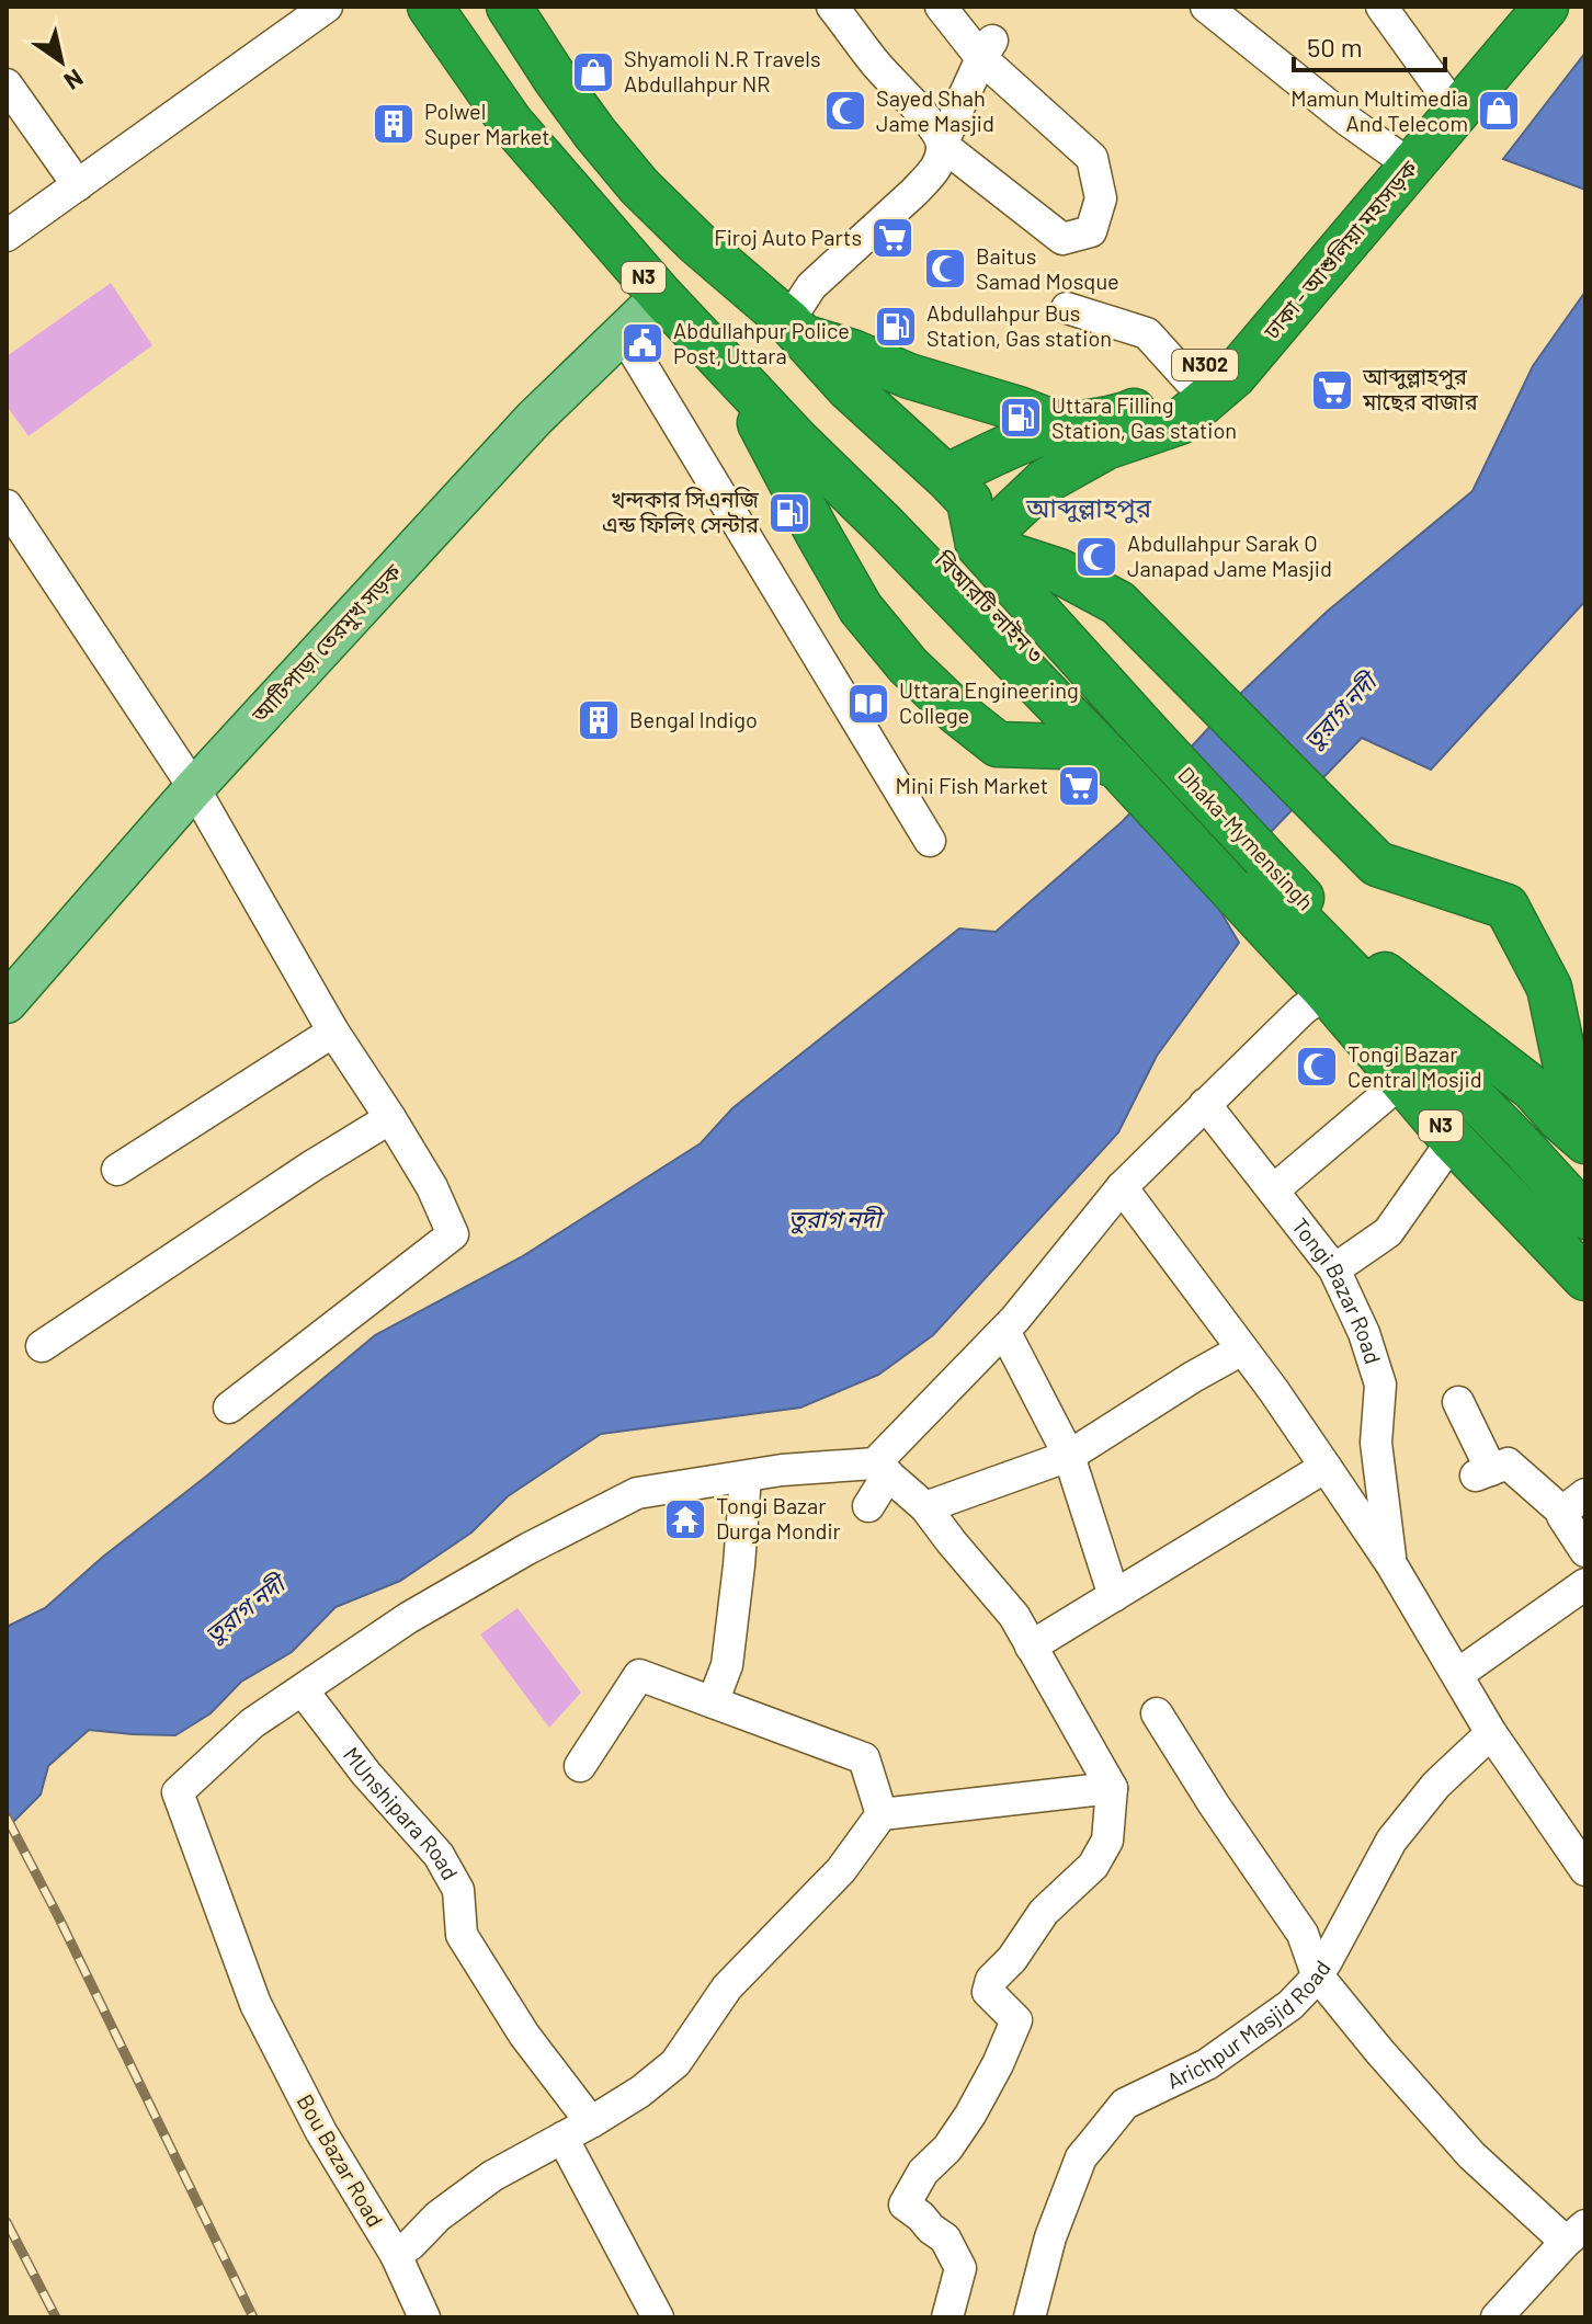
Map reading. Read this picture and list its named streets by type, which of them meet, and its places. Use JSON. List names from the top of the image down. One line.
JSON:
{"streets":{"highway":["ঢাকা - আশুলিয়া মহাসড়ক","N3","N302","বিআরটি লাইন ৩","Dhaka-Mymensingh"],"main road":["আটিপাড়া তেরমুখ সড়ক"],"street":["Tongi Bazar Road","MUnshipara Road","Arichpur Masjid Road","Bou Bazar Road"]},"crossings":[["ঢাকা - আশুলিয়া মহাসড়ক","N3"],["ঢাকা - আশুলিয়া মহাসড়ক","N302"],["N3","বিআরটি লাইন ৩"],["N3","আটিপাড়া তেরমুখ সড়ক"],["N3","Dhaka-Mymensingh"],["বিআরটি লাইন ৩","Dhaka-Mymensingh"],["MUnshipara Road","Bou Bazar Road"]],"districts":["আব্দুল্লাহপুর"],"water":["তুরাগ নদী"],"places":{"shop":["Shyamoli N.R Travels Abdullahpur NR","Mamun Multimedia And Telecom"],"mosque":["Sayed Shah Jame Masjid","Baitus Samad Mosque","Abdullahpur Sarak O Janapad Jame Masjid","Tongi Bazar Central Mosjid"],"building":["Polwel Super Market","Bengal Indigo"],"supermarket":["Firoj Auto Parts","আব্দুল্লাহপুর মাছের বাজার","Mini Fish Market"],"fuel station":["Abdullahpur Bus Station, Gas station","Uttara Filling Station, Gas station","খন্দকার সিএনজি এন্ড ফিলিং সেন্টার"],"public building":["Abdullahpur Police Post, Uttara"],"library":["Uttara Engineering College"],"temple":["Tongi Bazar Durga Mondir"]},"scale_bar":"50 m","north":"bottom right"}
